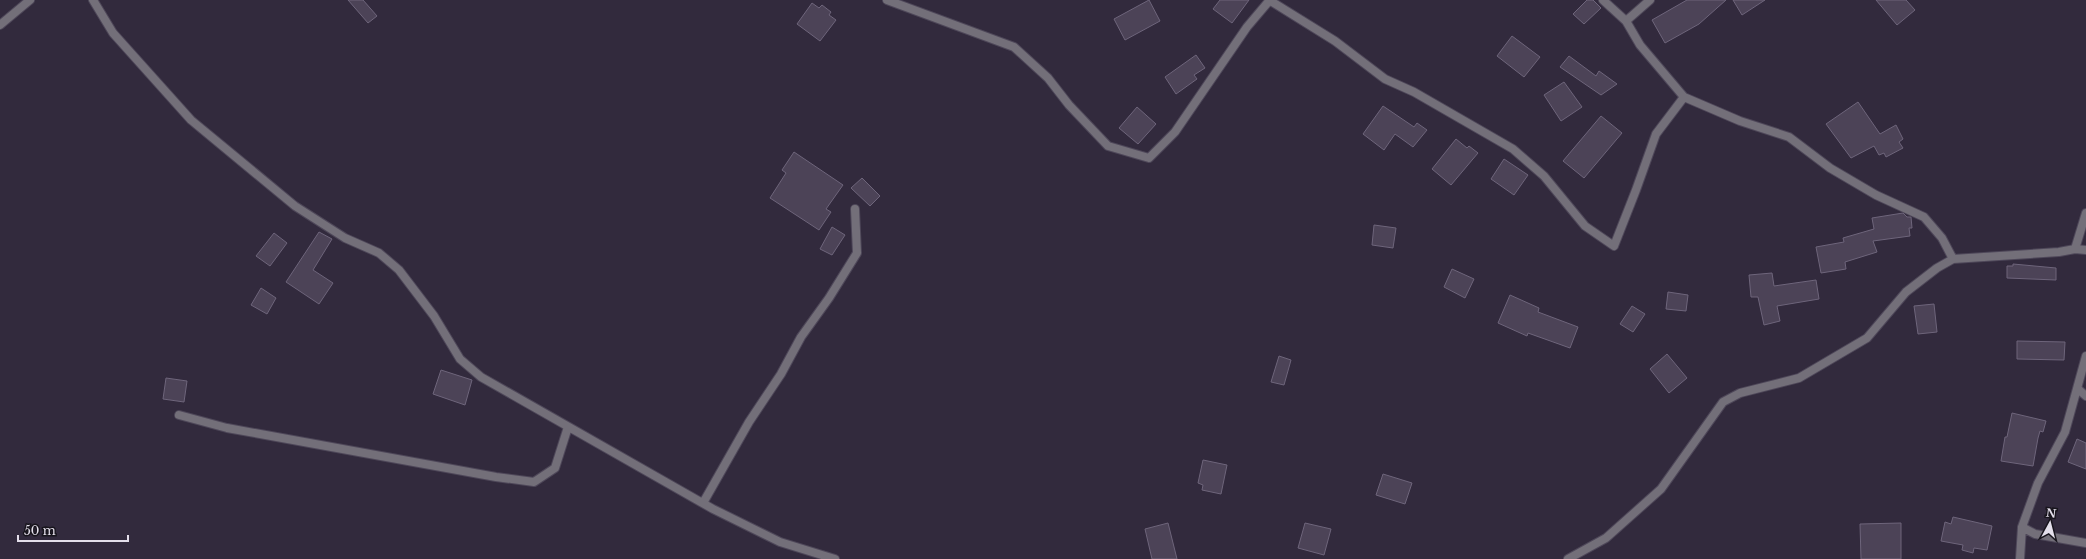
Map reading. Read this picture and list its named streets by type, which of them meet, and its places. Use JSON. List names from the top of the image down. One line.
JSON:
{"scale_bar":"50 m","north":"top"}
